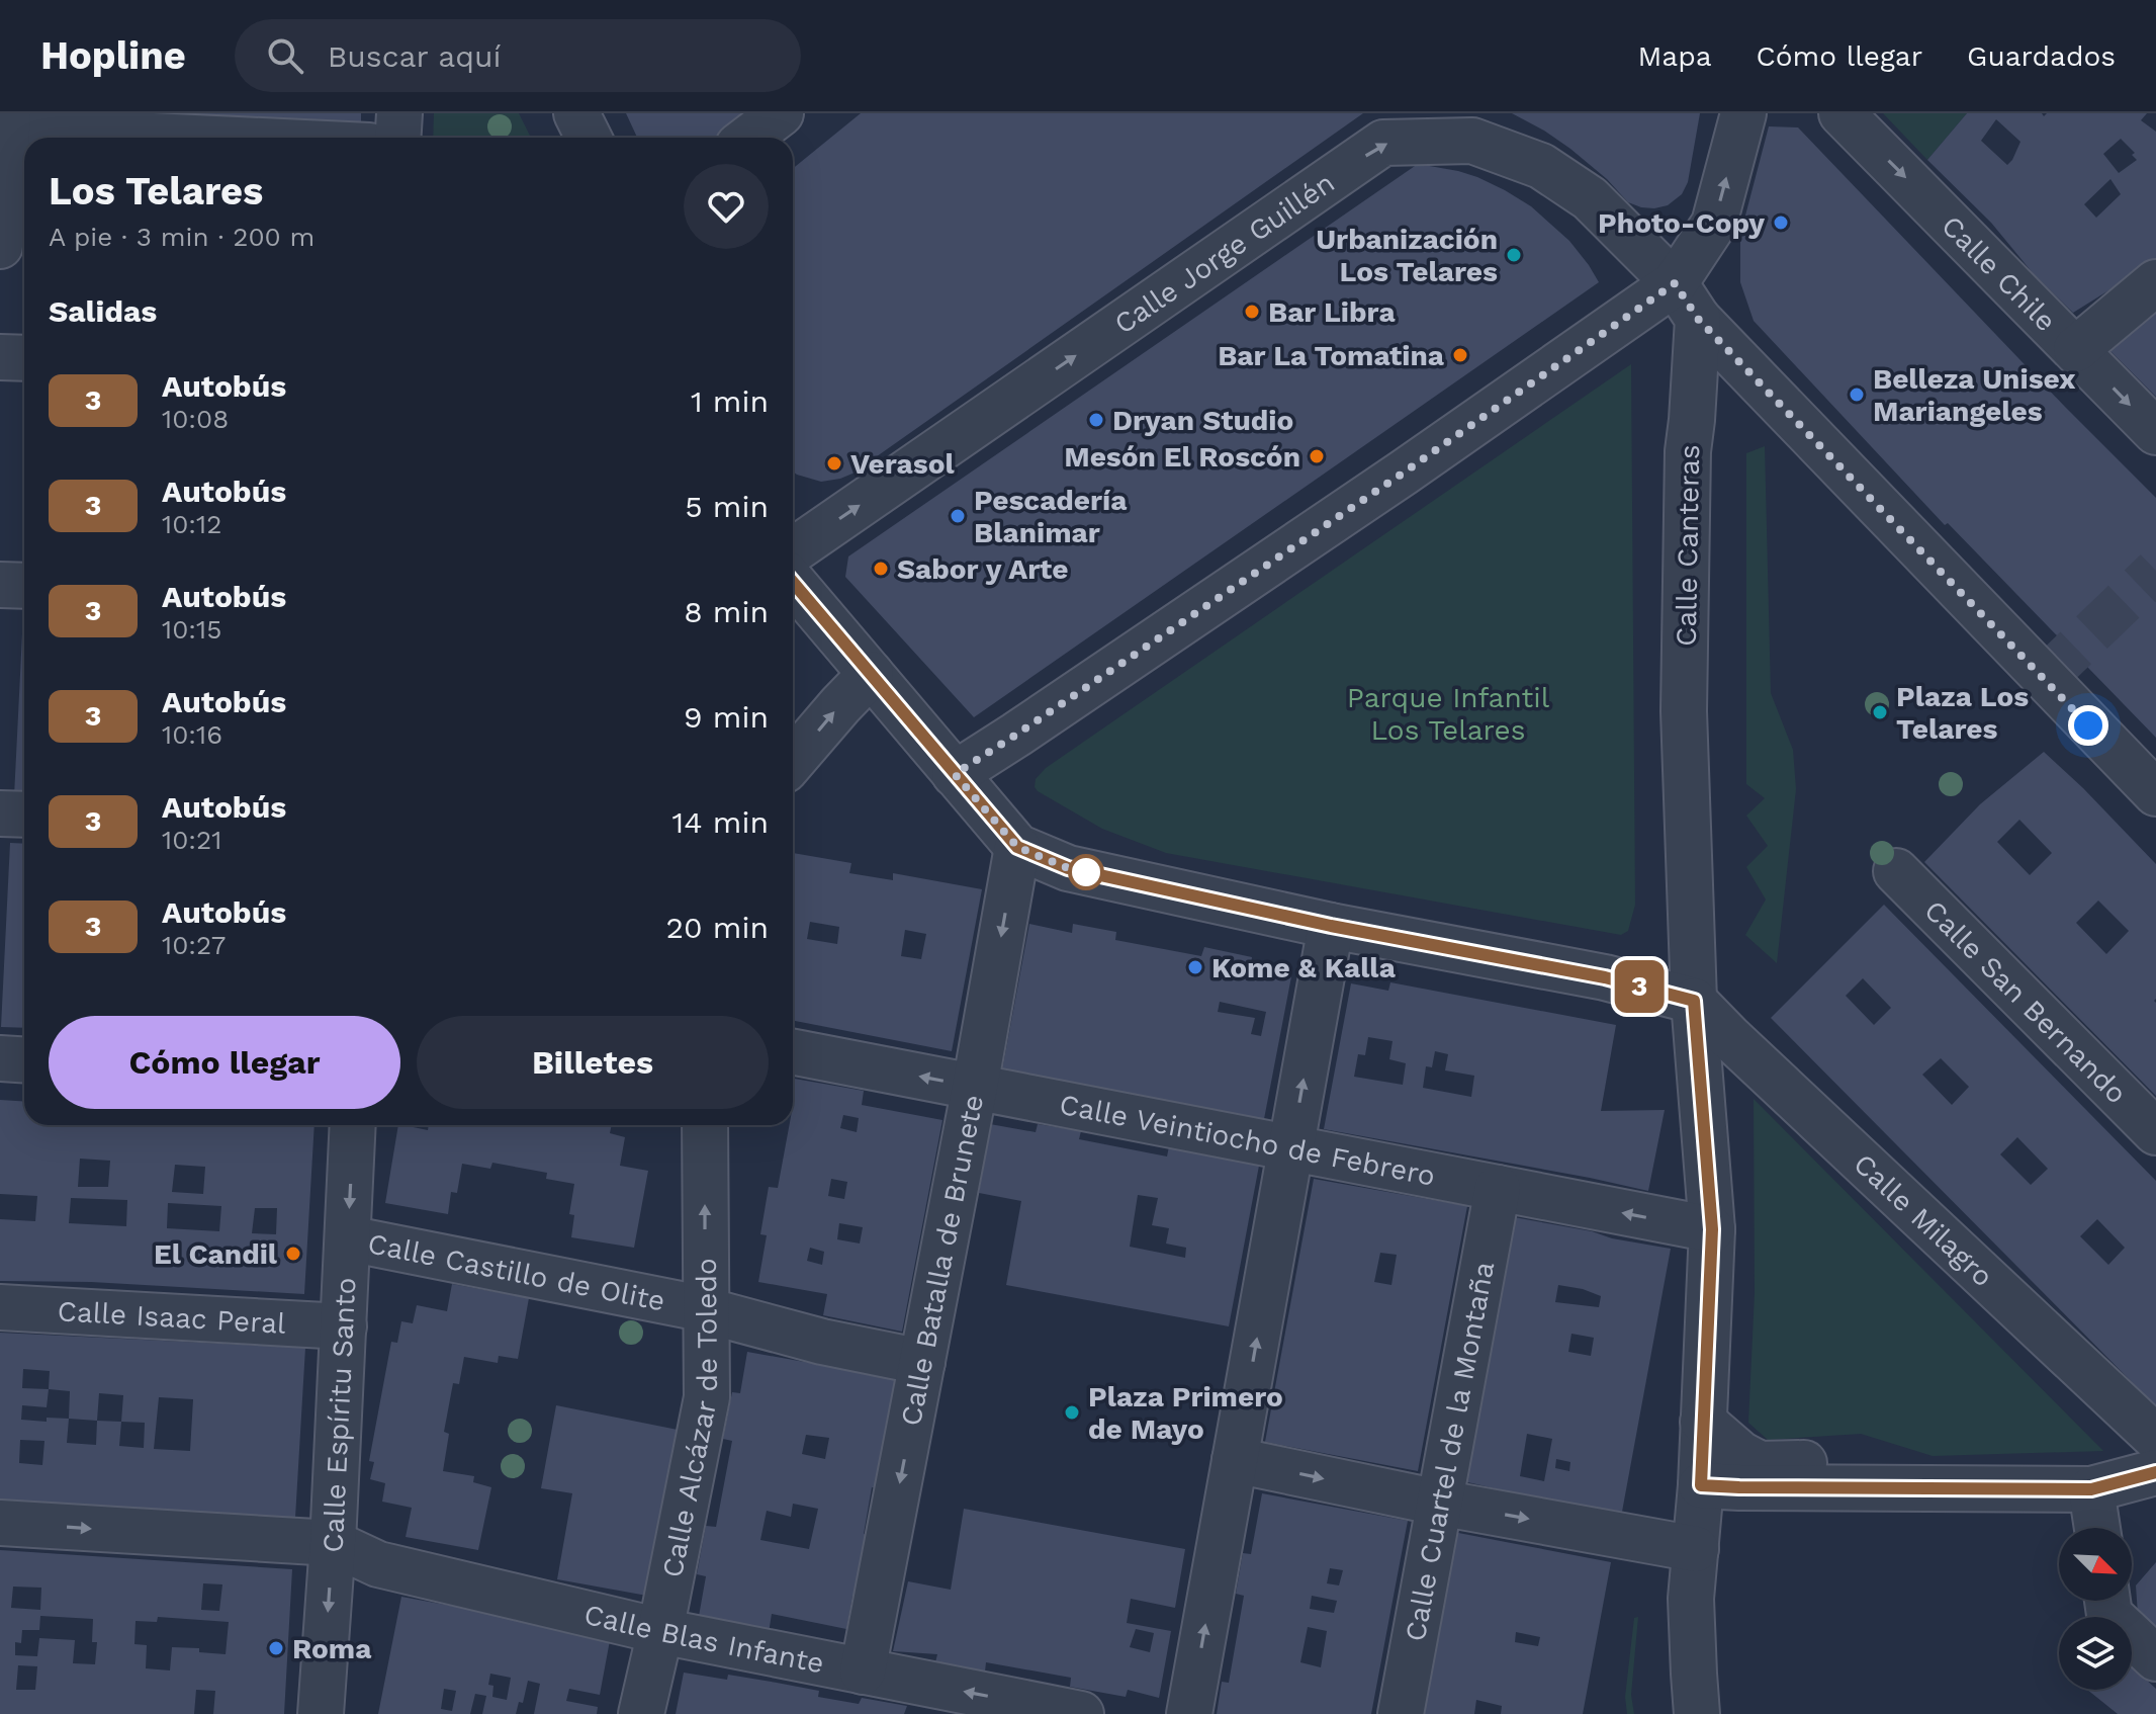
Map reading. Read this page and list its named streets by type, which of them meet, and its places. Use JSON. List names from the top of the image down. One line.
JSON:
{"streets":{"street":["Calle Jorge Guillén","Calle Chile","Calle Canteras","Calle San Bernando","Calle Veintiocho de Febrero","Calle Milagro","Calle Batalla de Brunete","Calle Castillo de Olite","Calle Isaac Peral","Calle Espíritu Santo","Calle Alcázar de Toledo","Calle Cuartel de la Montaña","Calle Blas Infante"]},"crossings":[["Calle Canteras","Calle Veintiocho de Febrero"],["Calle Canteras","Calle Milagro"],["Calle Veintiocho de Febrero","Calle Batalla de Brunete"],["Calle Veintiocho de Febrero","Calle Cuartel de la Montaña"],["Calle Batalla de Brunete","Calle Castillo de Olite"],["Calle Batalla de Brunete","Calle Blas Infante"],["Calle Castillo de Olite","Calle Espíritu Santo"],["Calle Castillo de Olite","Calle Alcázar de Toledo"],["Calle Isaac Peral","Calle Espíritu Santo"],["Calle Espíritu Santo","Calle Blas Infante"],["Calle Alcázar de Toledo","Calle Blas Infante"]],"one_way":["Calle Espíritu Santo"],"parks":["Parque Infantil Los Telares"],"places":["Photo-Copy","Urbanización Los Telares","Bar Libra","Bar La Tomatina","Belleza Unisex Mariangeles","Dryan Studio","Mesón El Roscón","Verasol","Pescadería Blanimar","Sabor y Arte","Plaza Los Telares","Kome & Kalla","El Candil","Plaza Primero de Mayo","Roma"],"lines":["bus line 3"],"north":"bottom right","page":{"header":"Hopline","search":"Buscar aquí","nav":["Mapa","Cómo llegar","Guardados"],"on_map":"3","heading":[["Los Telares","A pie · 3 min · 200 m"],"Salidas"],"list":[{"mark":"3","name":"Autobús","note":"10:08","value":"1 min"},{"mark":"3","name":"Autobús","note":"10:12","value":"5 min"},{"mark":"3","name":"Autobús","note":"10:15","value":"8 min"},{"mark":"3","name":"Autobús","note":"10:16","value":"9 min"},{"mark":"3","name":"Autobús","note":"10:21","value":"14 min"},{"mark":"3","name":"Autobús","note":"10:27","value":"20 min"}],"buttons":["Cómo llegar","Billetes"]}}
